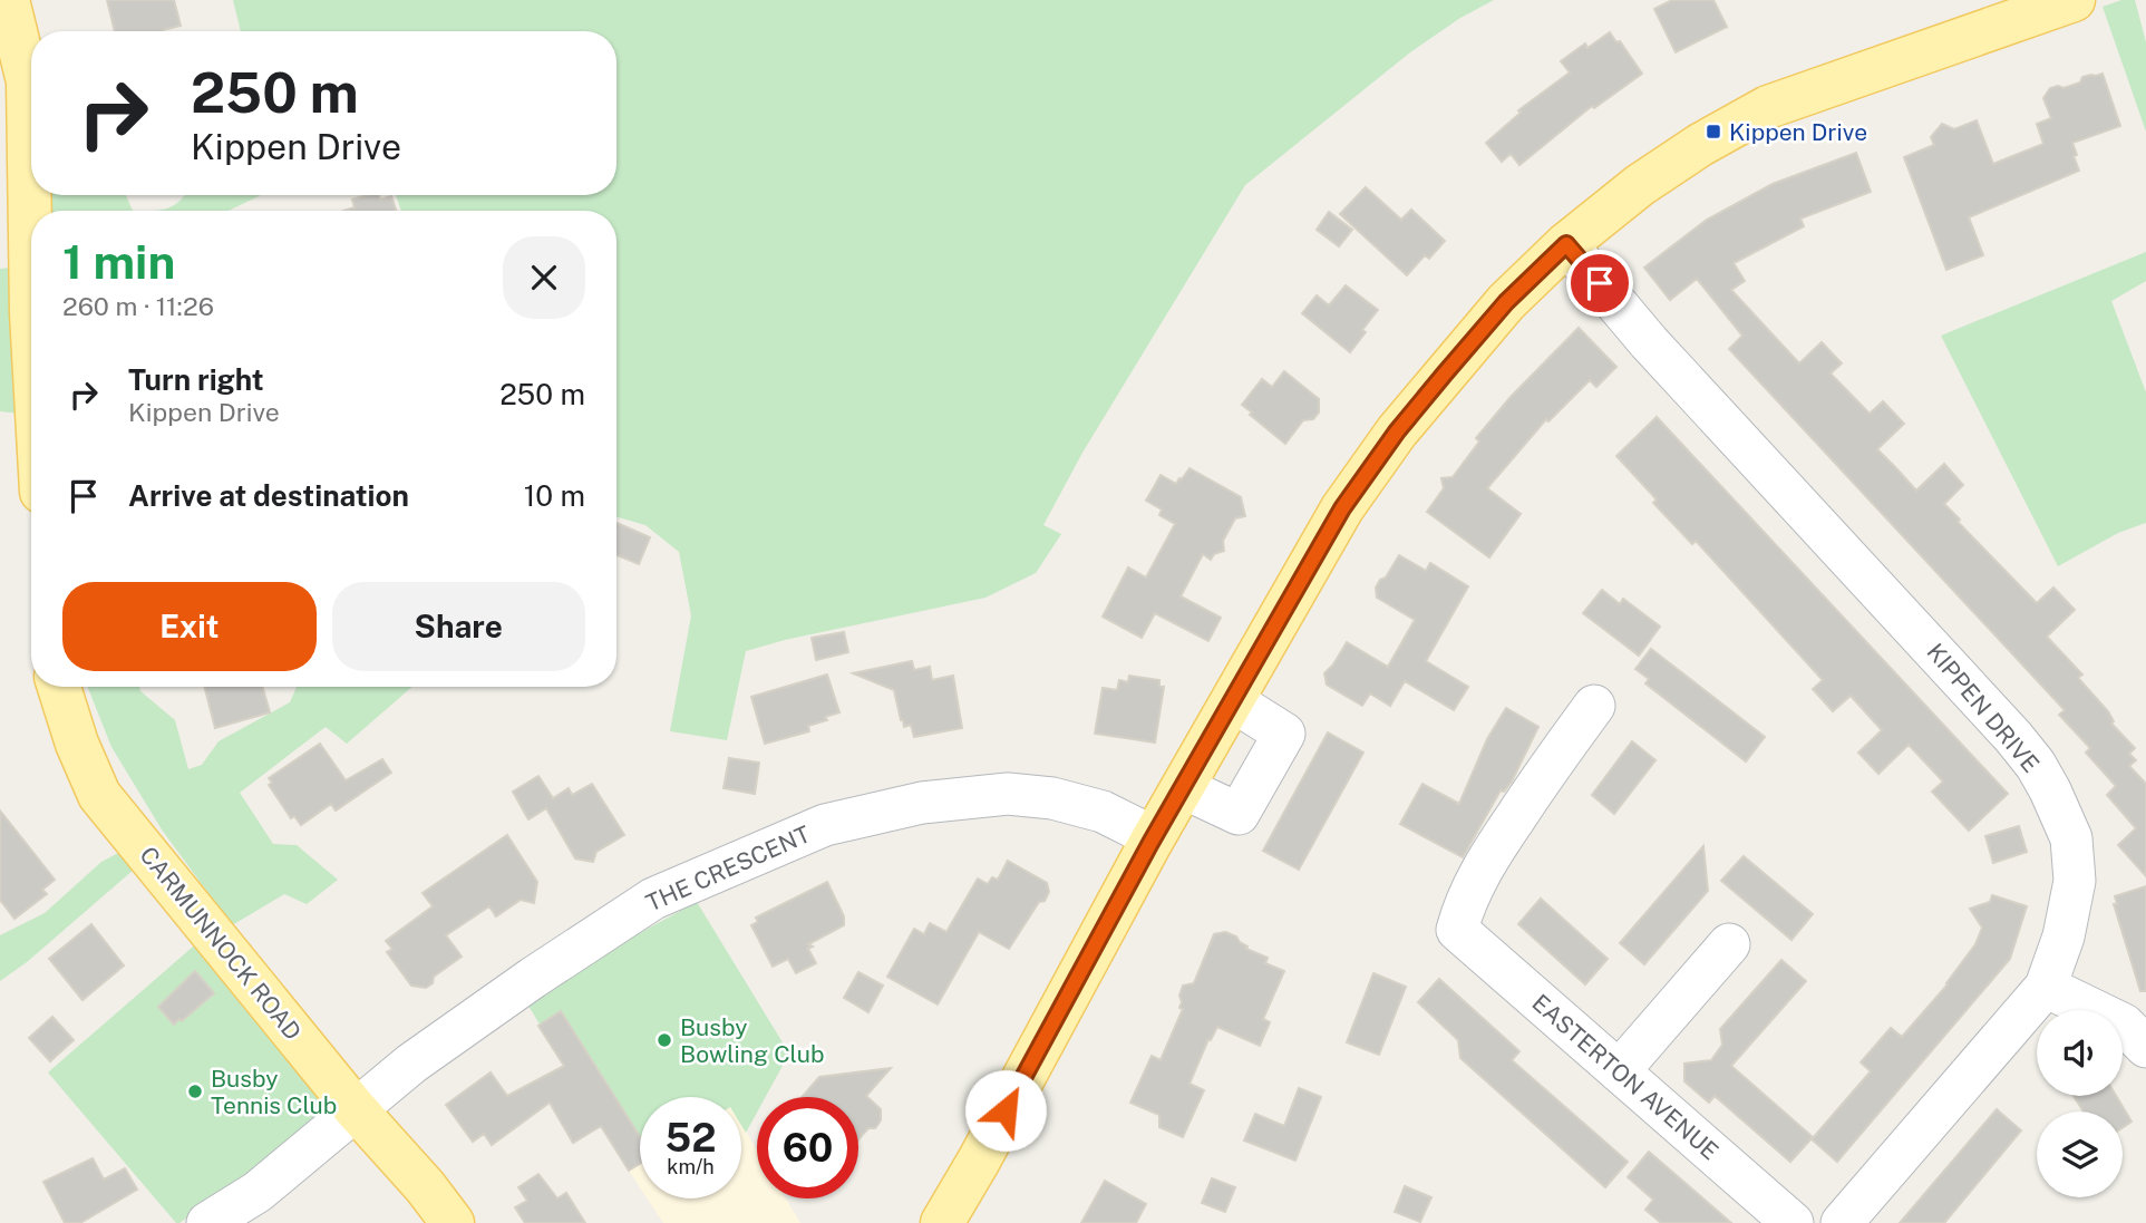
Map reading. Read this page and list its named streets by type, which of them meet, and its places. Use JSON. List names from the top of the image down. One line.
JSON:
{"streets":{"main road":["CARMUNNOCK ROAD"],"street":["KIPPEN DRIVE","THE CRESCENT","EASTERTON AVENUE"]},"crossings":[["THE CRESCENT","CARMUNNOCK ROAD"]],"places":{"transit":["Kippen Drive"],"other":["Busby Bowling Club","Busby Tennis Club"]},"page":{"turn":["250 m","Kippen Drive"],"heading":["1 min","260 m · 11:26"],"list":[{"name":"Turn right","note":"Kippen Drive","value":"250 m"},{"name":"Arrive at destination","value":"10 m"}],"buttons":["Exit","Share"],"speed":"52 km/h","limit":"60"}}
